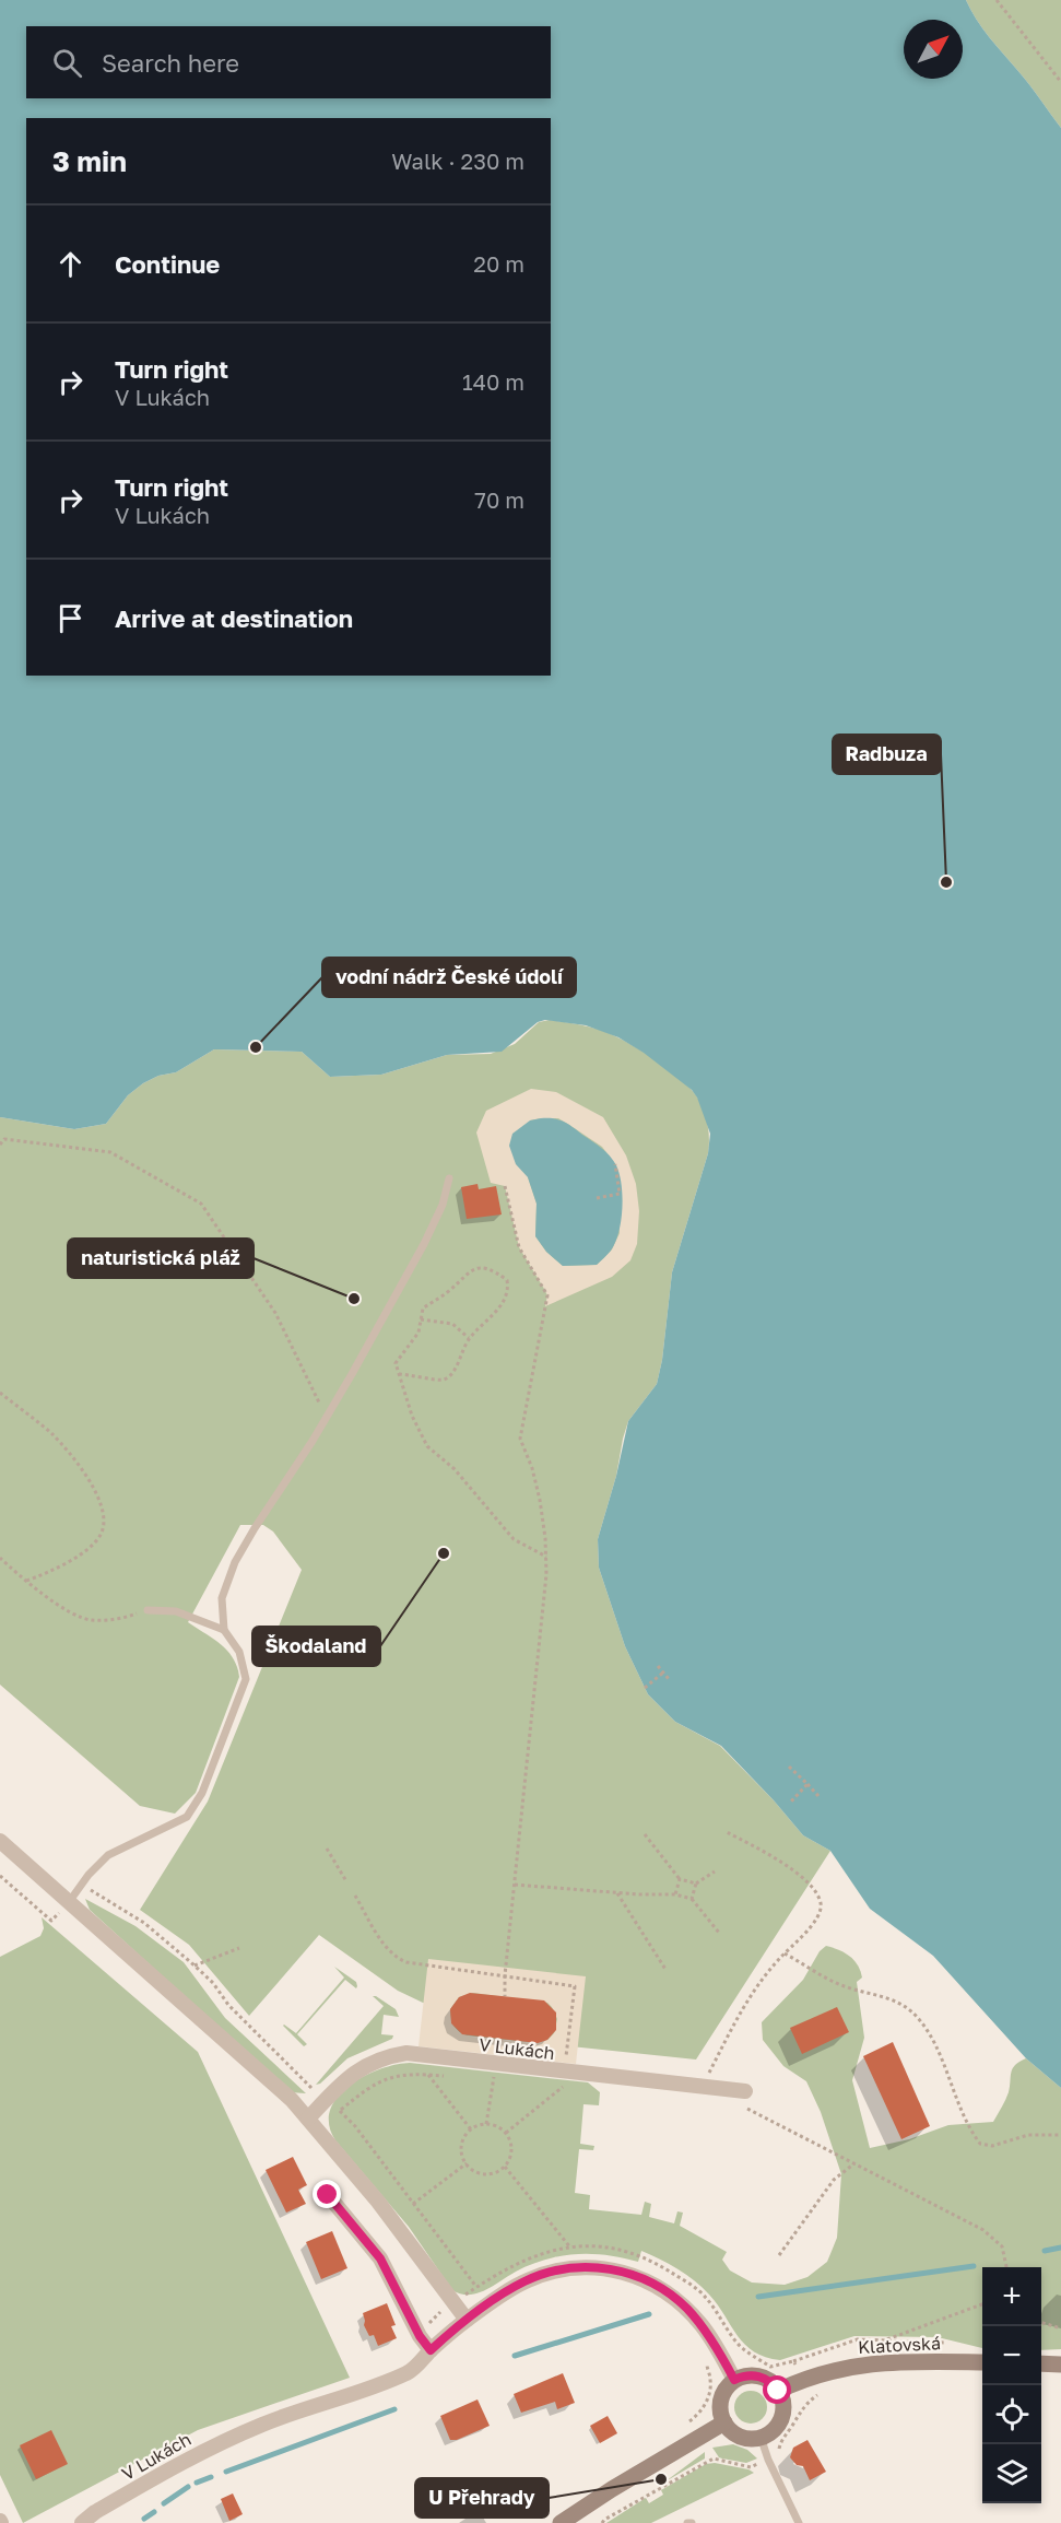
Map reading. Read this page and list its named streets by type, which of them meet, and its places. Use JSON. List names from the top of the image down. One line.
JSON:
{"streets":{"main road":["Klatovská"],"street":["V Lukách"]},"crossings":[["V Lukách","Klatovská"]],"places":["Radbuza","vodní nádrž České údolí","naturistická pláž","Škodaland","U Přehrady"],"north":"top right","page":{"search":"Search here","heading":["3 min","Walk · 230 m"],"list":[["Continue","20 m"],["Turn right","V Lukách","140 m"],["Turn right","V Lukách","70 m"],"Arrive at destination"],"map_buttons":["+","−"]}}
